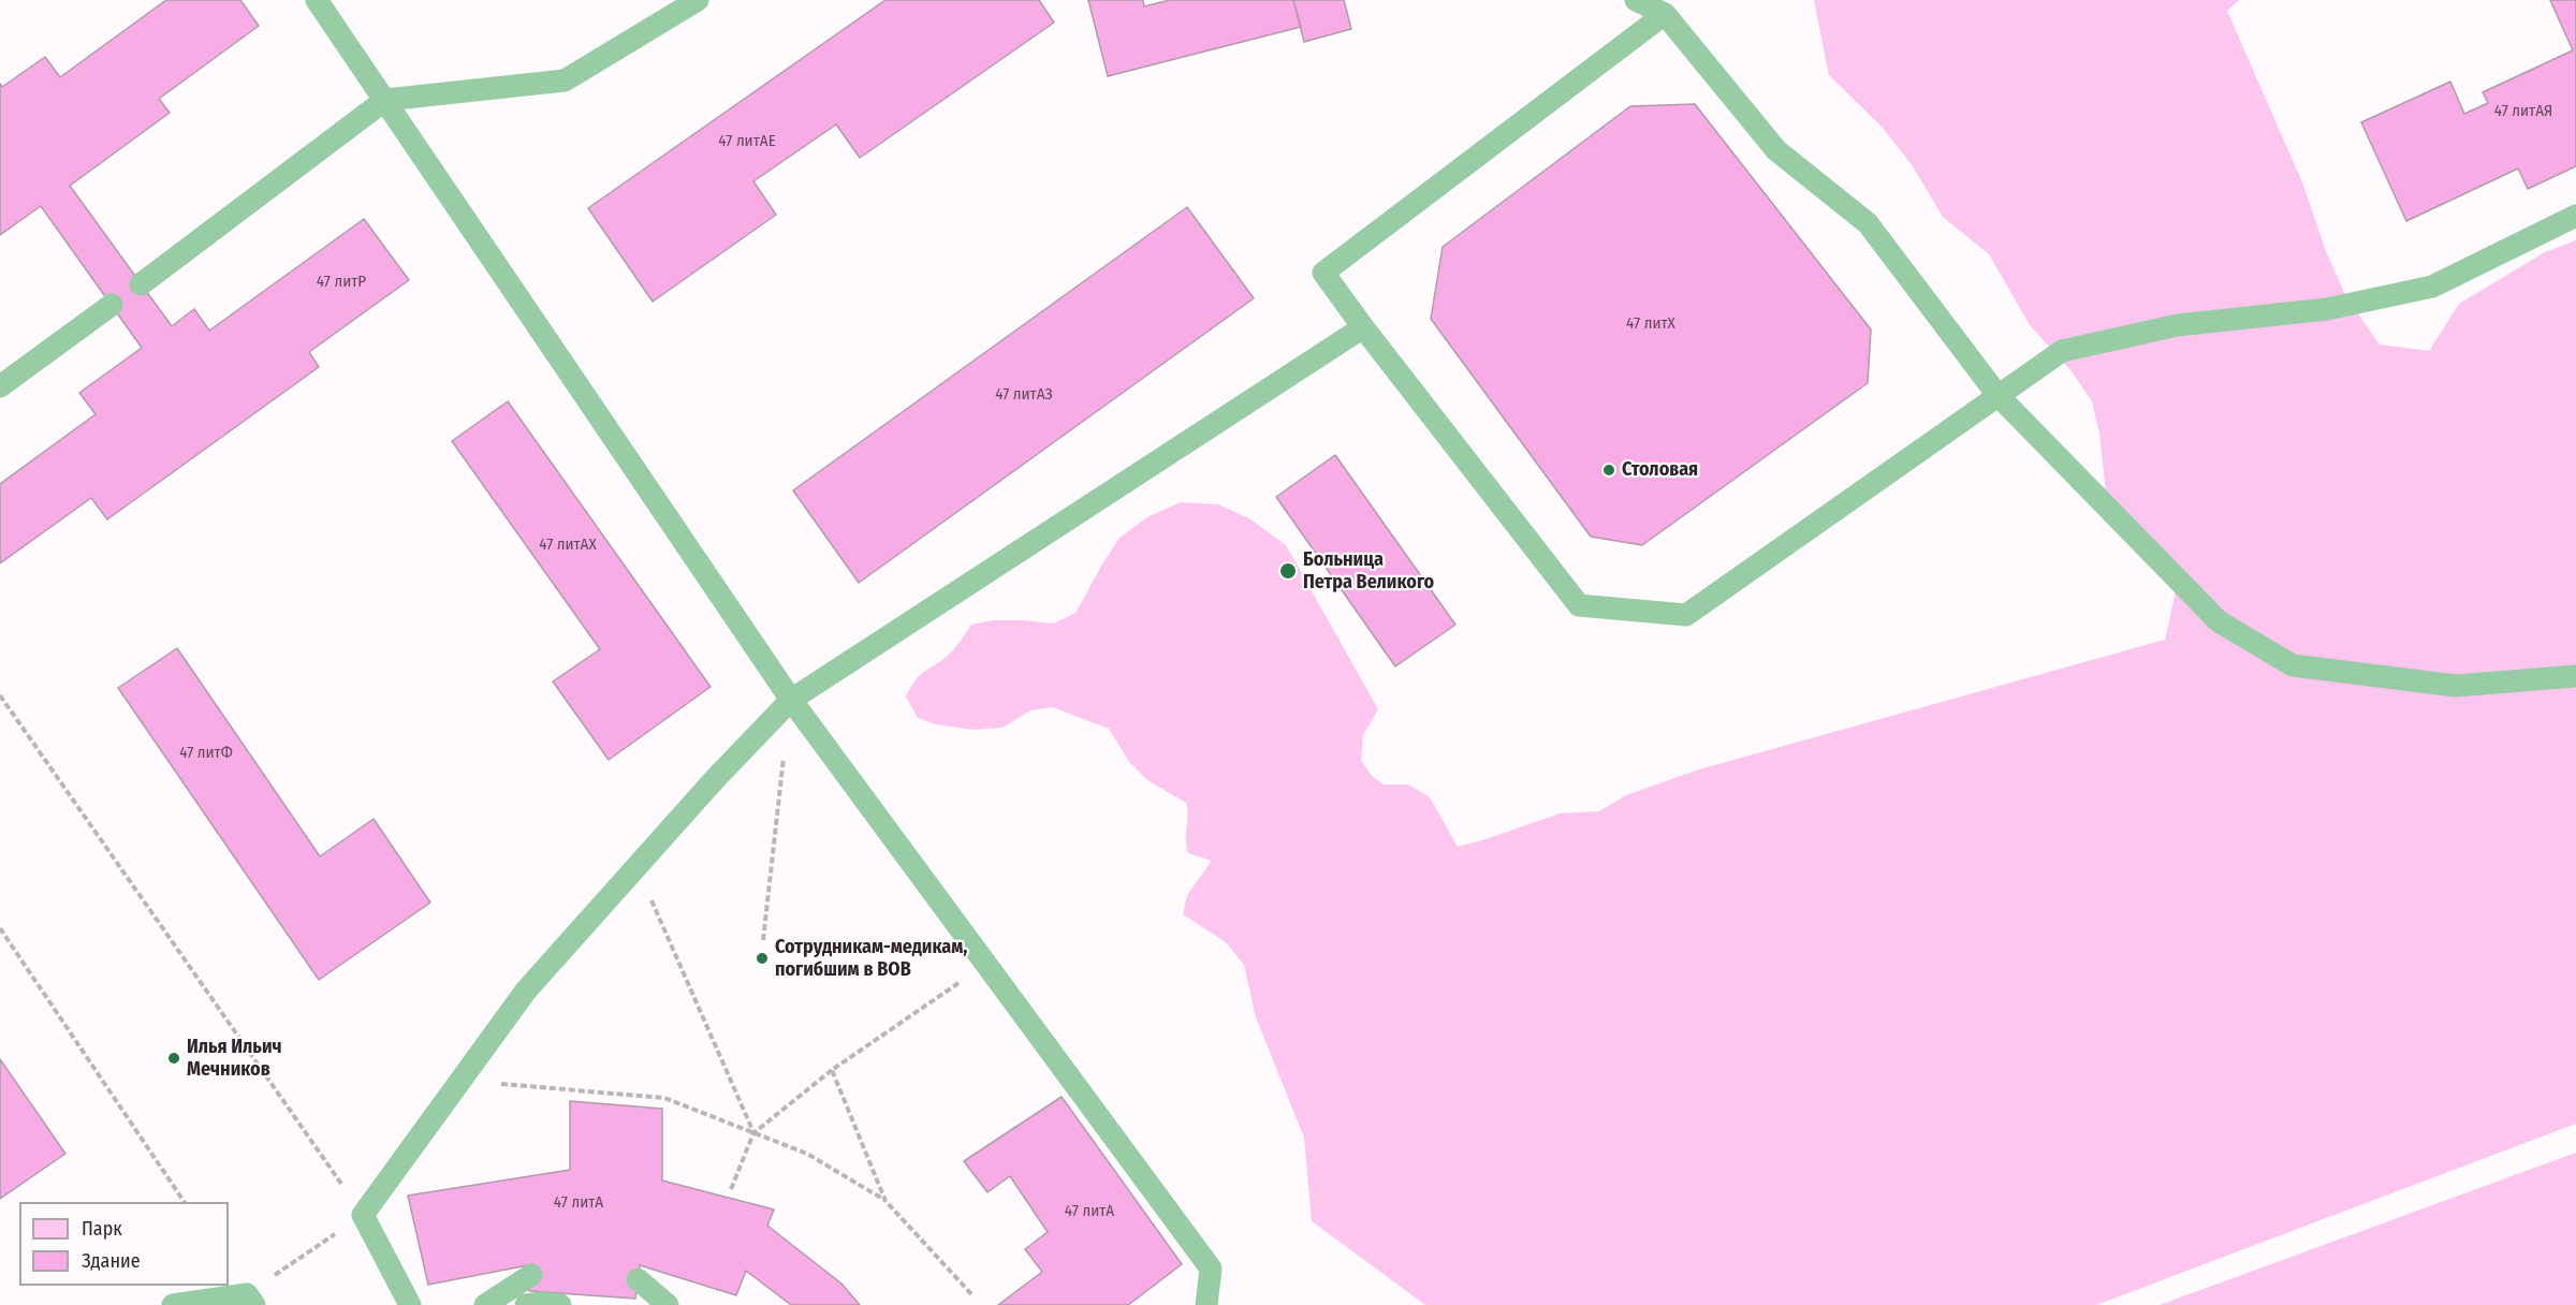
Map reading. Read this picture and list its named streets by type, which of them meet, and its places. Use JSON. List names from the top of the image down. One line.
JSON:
{"places":["Столовая","Больница Петра Великого","Сотрудникам-медикам, погибшим в ВОВ","Илья Ильич Мечников"],"house_numbers":["47 литАЯ","47 литАЕ","47 литР","47 литХ","47 литАЗ","47 литАХ","47 литФ","47 литА","47 литА"],"legend":["Парк","Здание"]}
